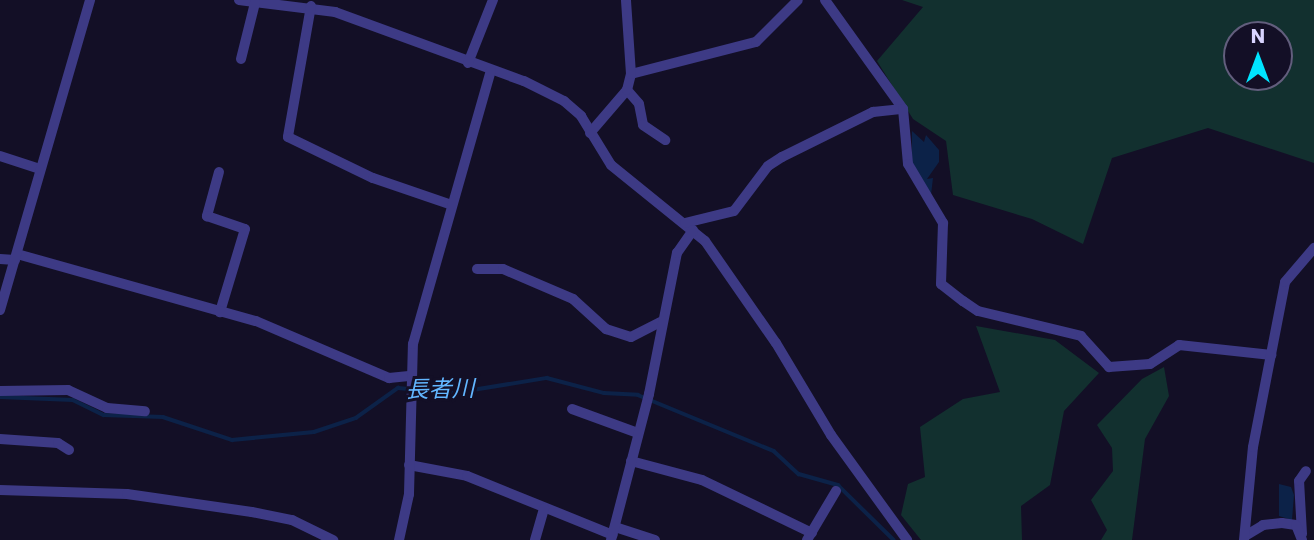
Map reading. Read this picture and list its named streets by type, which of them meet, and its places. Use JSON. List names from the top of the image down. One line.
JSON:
{"water":["長者川"],"north":"top"}
